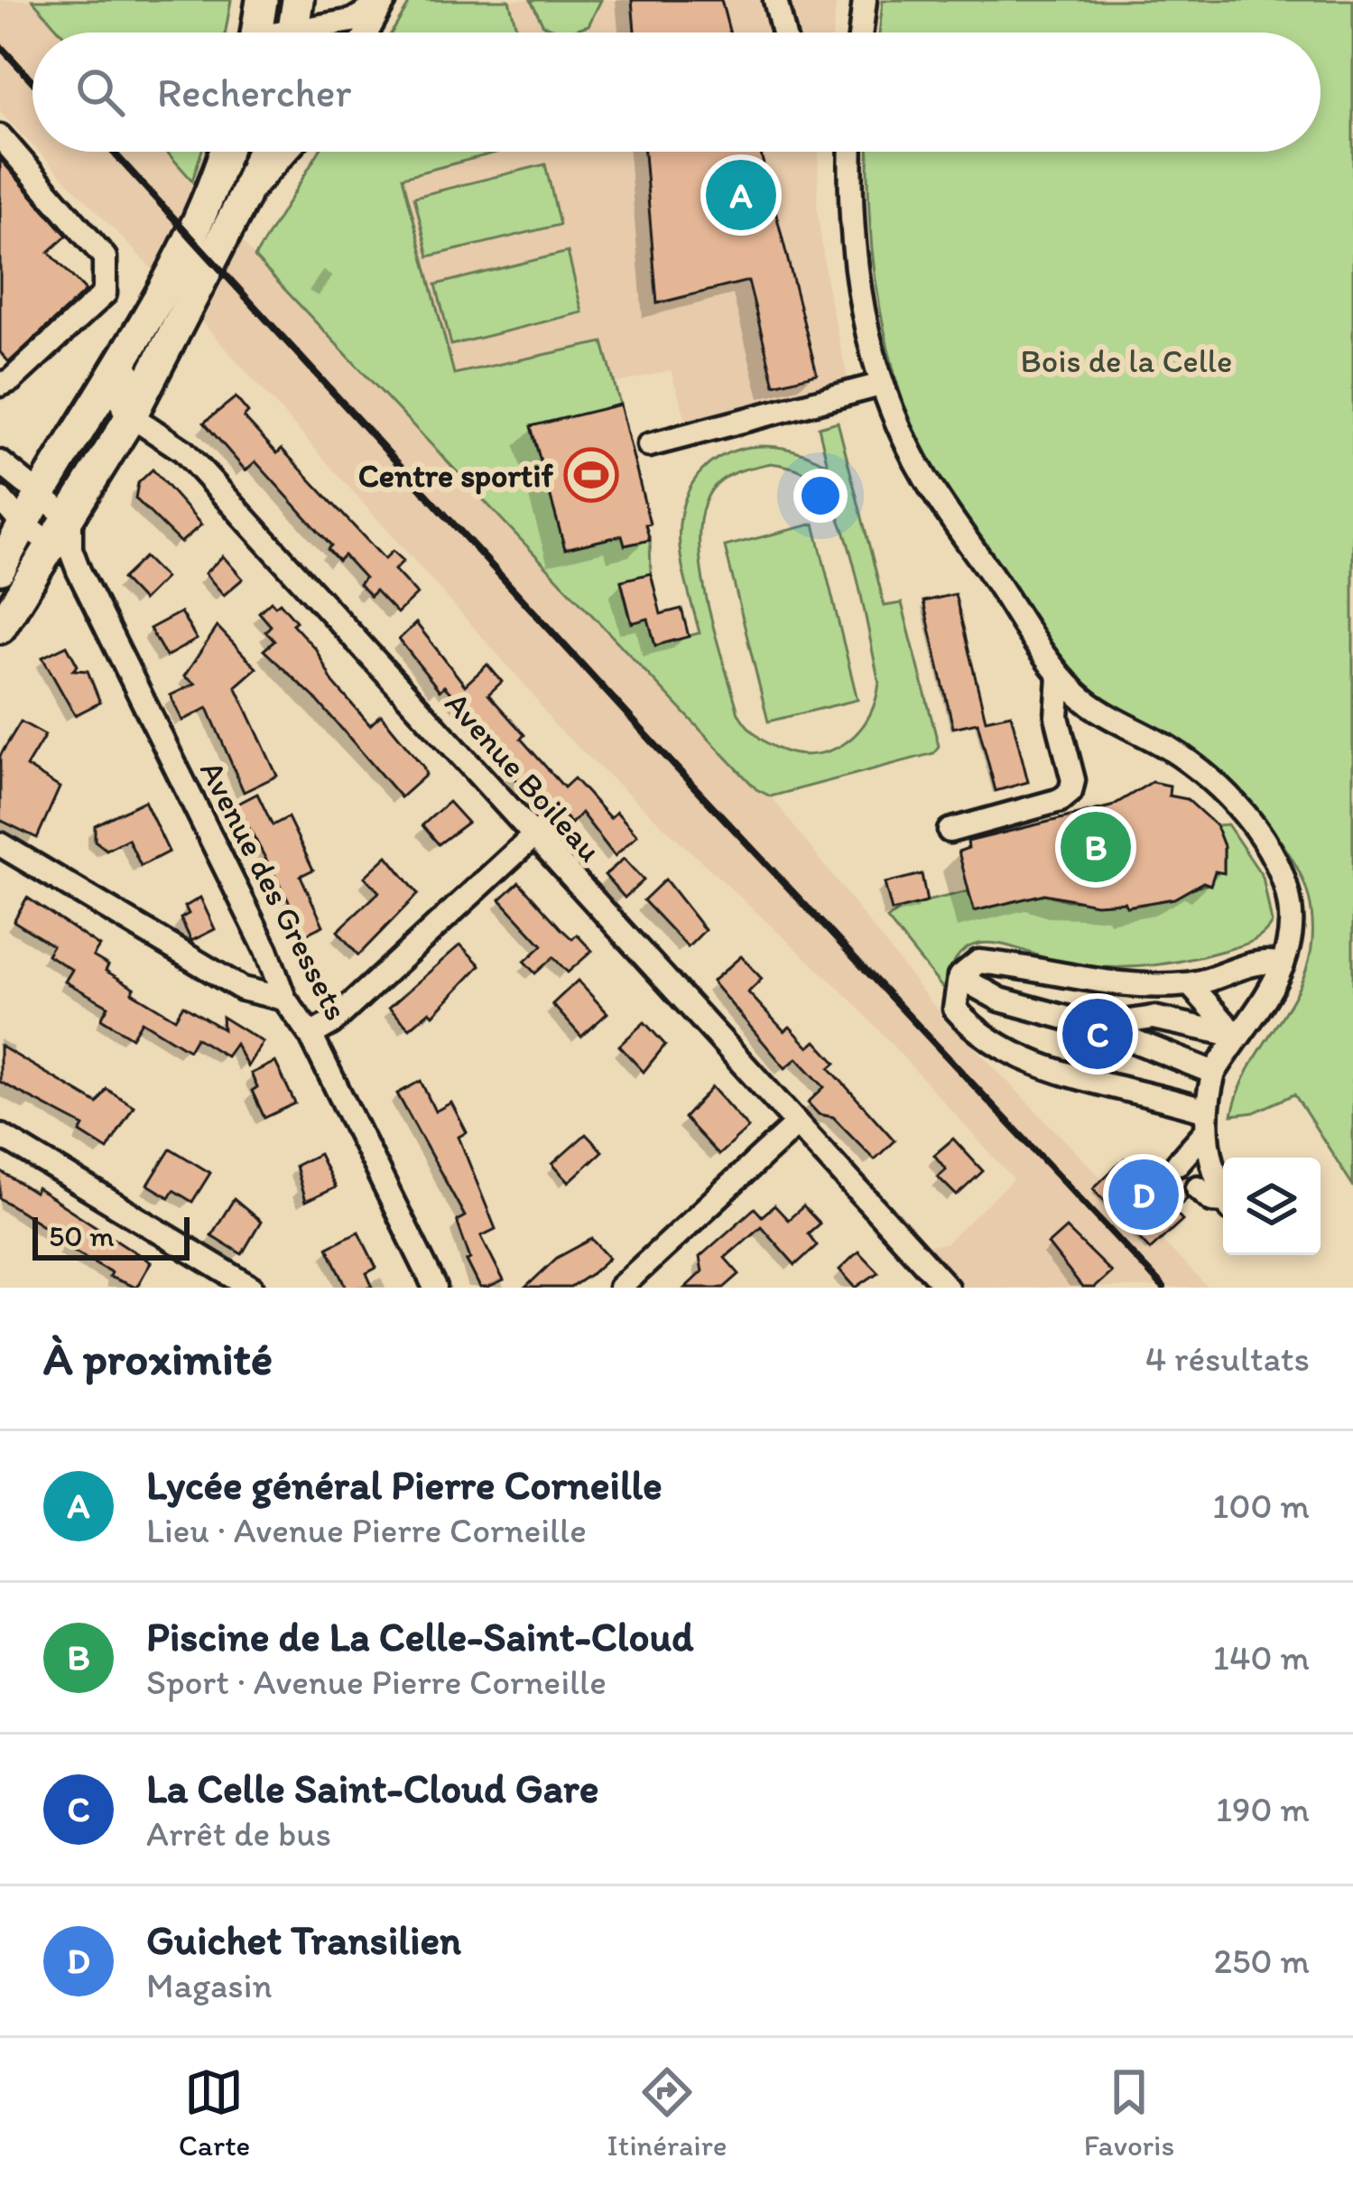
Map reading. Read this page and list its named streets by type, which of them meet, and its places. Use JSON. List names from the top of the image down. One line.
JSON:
{"streets":{"street":["Avenue Boileau","Avenue des Gressets"]},"parks":["Bois de la Celle"],"places":{"sports":["Centre sportif"]},"scale_bar":"50 m","page":{"search":"Rechercher","pins":["A","B","C","D"],"scale":"50 m","heading":["À proximité","4 résultats"],"list":[{"mark":"A","name":"Lycée général Pierre Corneille","note":"Lieu · Avenue Pierre Corneille","value":"100 m"},{"mark":"B","name":"Piscine de La Celle-Saint-Cloud","note":"Sport · Avenue Pierre Corneille","value":"140 m"},{"mark":"C","name":"La Celle Saint-Cloud Gare","note":"Arrêt de bus","value":"190 m"},{"mark":"D","name":"Guichet Transilien","note":"Magasin","value":"250 m"}],"nav":["Carte","Itinéraire","Favoris"]}}
